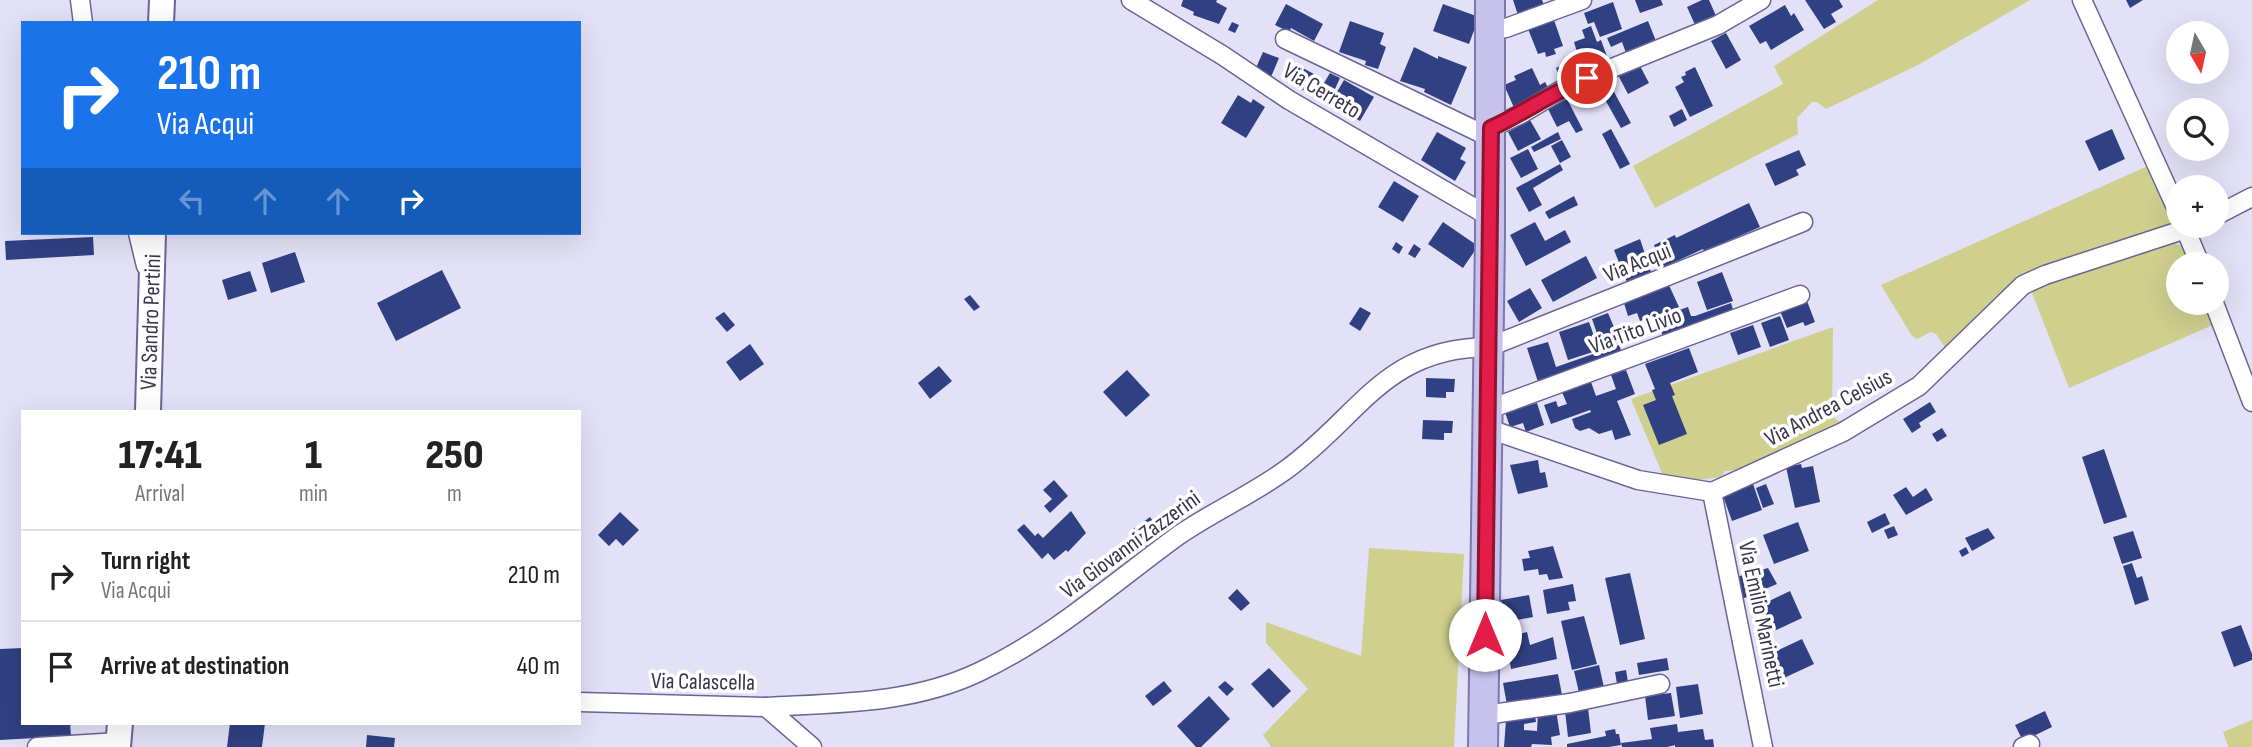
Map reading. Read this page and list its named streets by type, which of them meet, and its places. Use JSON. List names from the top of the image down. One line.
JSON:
{"streets":{"main road":["Via Sandro Pertini"],"street":["Via Cerreto","Via Acqui","Via Tito Livio","Via Andrea Celsius","Via Giovanni Zazzerini","Via Emilio Marinetti","Via Calascella"]},"crossings":[["Via Acqui","Via Giovanni Zazzerini"],["Via Andrea Celsius","Via Emilio Marinetti"],["Via Giovanni Zazzerini","Via Calascella"]],"north":"bottom","page":{"map_buttons":["+","−"],"turn":["210 m","Via Acqui"],"eta":["17:41","Arrival","1","min","250","m"],"list":[{"name":"Turn right","note":"Via Acqui","value":"210 m"},{"name":"Arrive at destination","value":"40 m"}]}}
